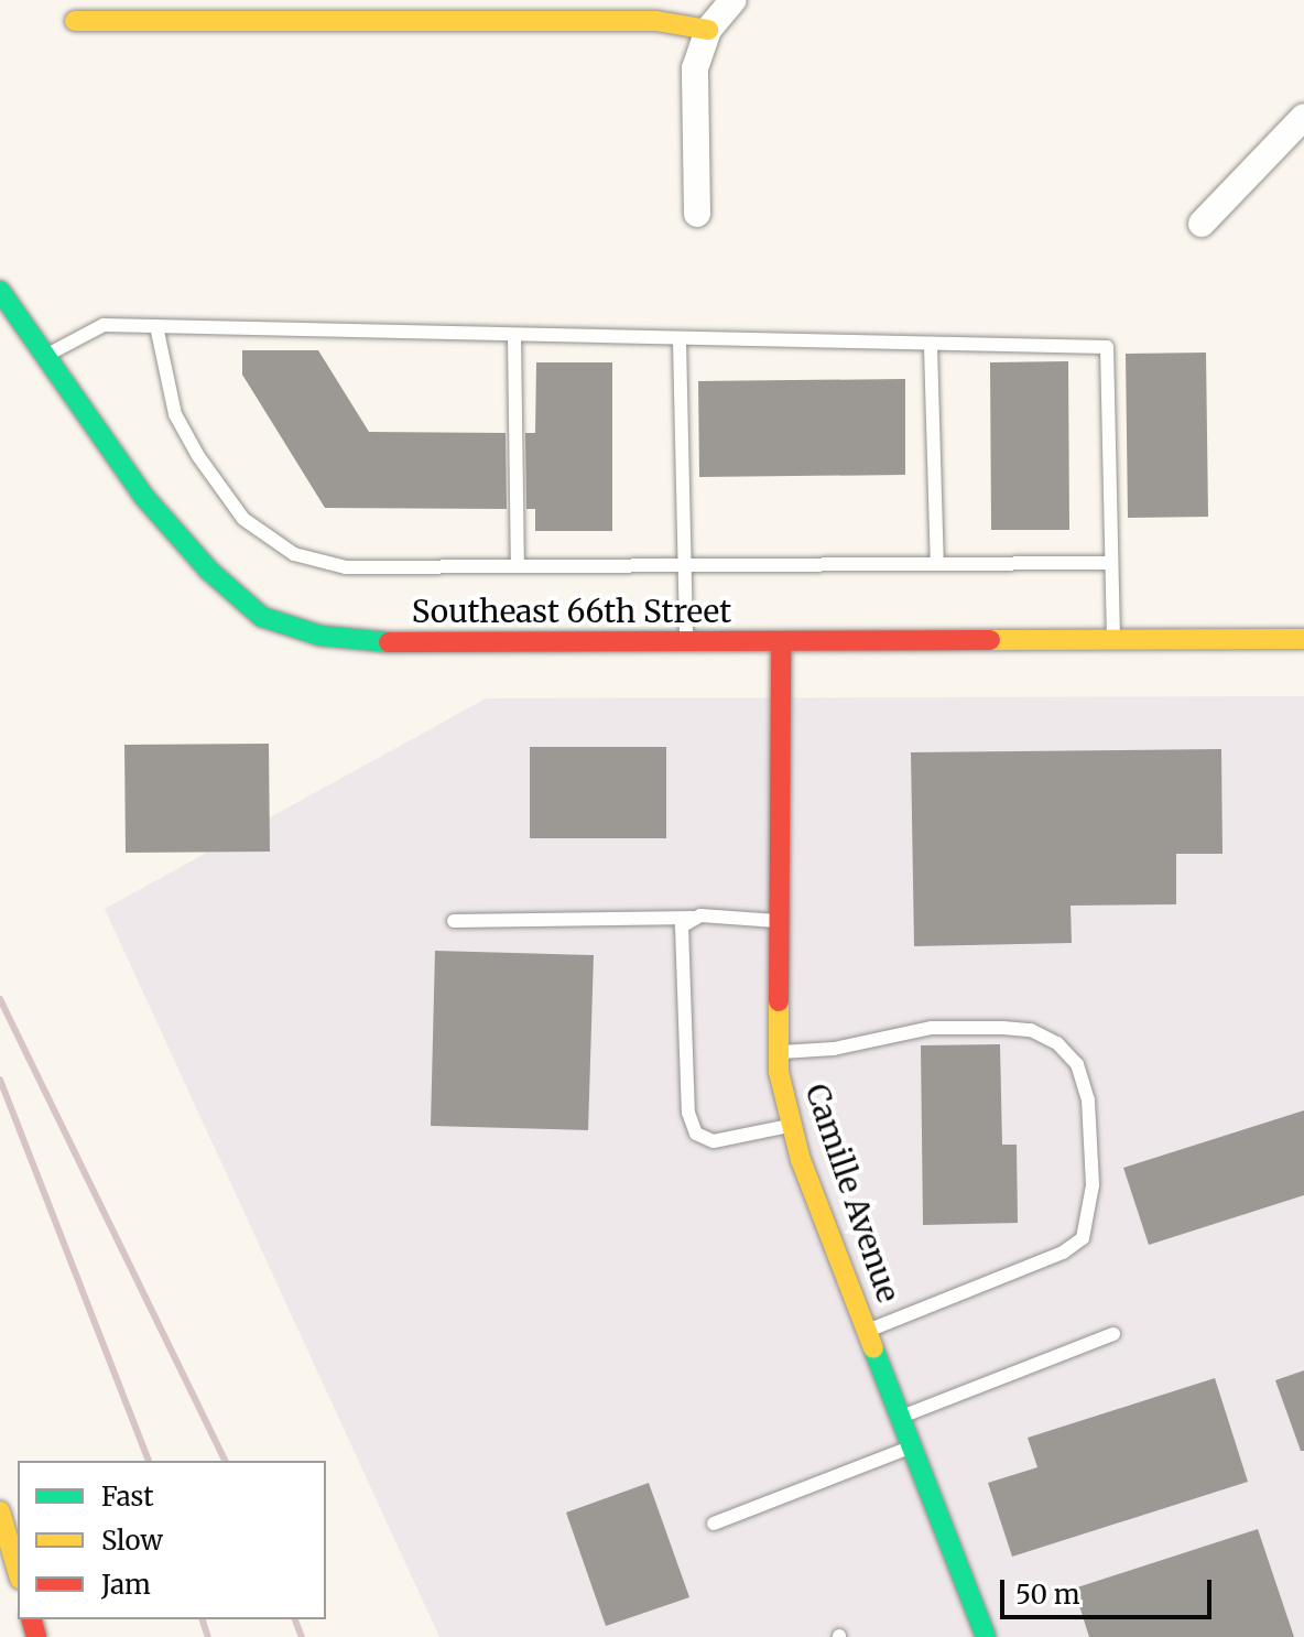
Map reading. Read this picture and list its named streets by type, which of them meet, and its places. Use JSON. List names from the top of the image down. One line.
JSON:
{"streets":{"street":["Southeast 66th Street","Camille Avenue"]},"crossings":[["Southeast 66th Street","Camille Avenue"]],"legend":["Fast","Slow","Jam"],"scale_bar":"50 m"}
